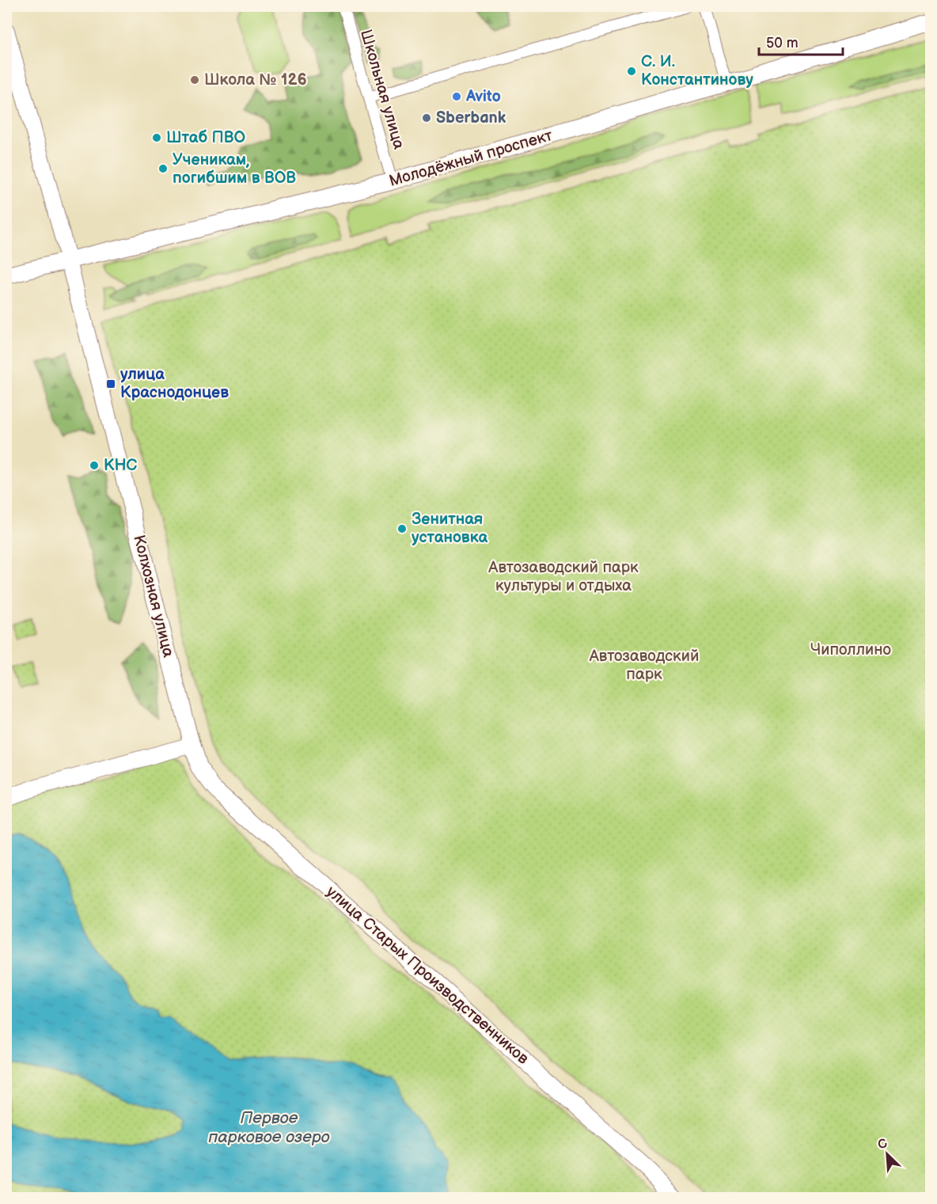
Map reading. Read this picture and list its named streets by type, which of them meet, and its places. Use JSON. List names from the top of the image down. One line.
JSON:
{"streets":{"main road":["Молодёжный проспект","Колхозная улица","улица Старых Производственников"],"street":["Школьная улица"]},"crossings":[["Школьная улица","Молодёжный проспект"],["Молодёжный проспект","Колхозная улица"],["Колхозная улица","улица Старых Производственников"]],"water":["Первое парковое озеро"],"parks":["Автозаводский парк культуры и отдыха","Чиполлино","Автозаводский парк"],"places":{"other":["С. И. Константинову","Школа № 126","Avito","Sberbank","Штаб ПВО","Ученикам, погибшим в ВОВ","КНС","Зенитная установка"],"transit":["улица Краснодонцев"]},"scale_bar":"50 m","north":"top left"}
